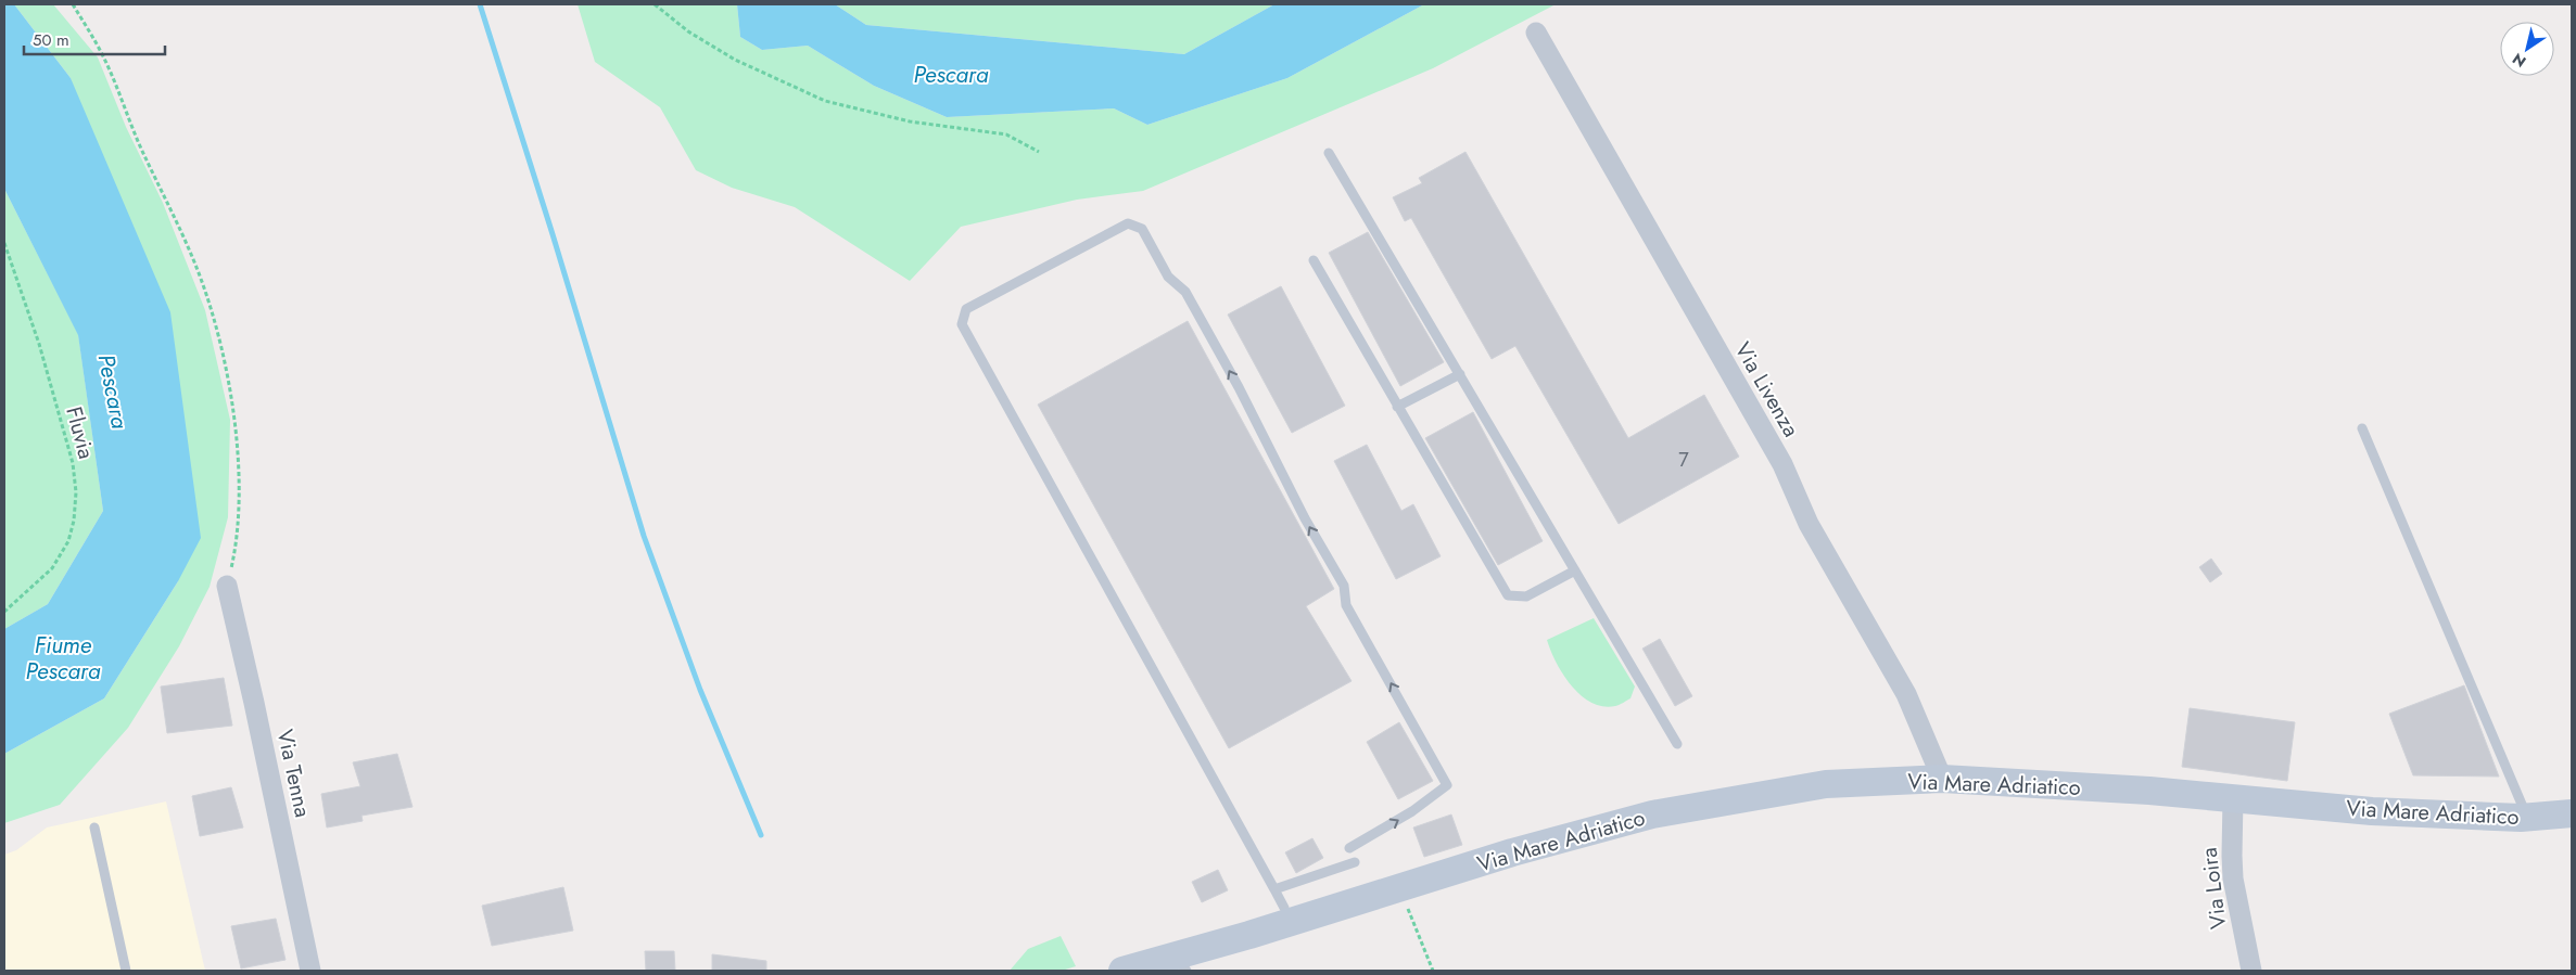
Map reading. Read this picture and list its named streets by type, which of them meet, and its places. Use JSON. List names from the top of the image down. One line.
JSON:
{"streets":{"main road":["Via Mare Adriatico"],"street":["Via Livenza","Via Tenna","Via Loira"],"path":["Fluvia"]},"crossings":[["Via Livenza","Via Mare Adriatico"],["Via Mare Adriatico","Via Loira"]],"water":["Pescara","Fiume Pescara"],"house_numbers":["7"],"scale_bar":"50 m","north":"bottom left"}
